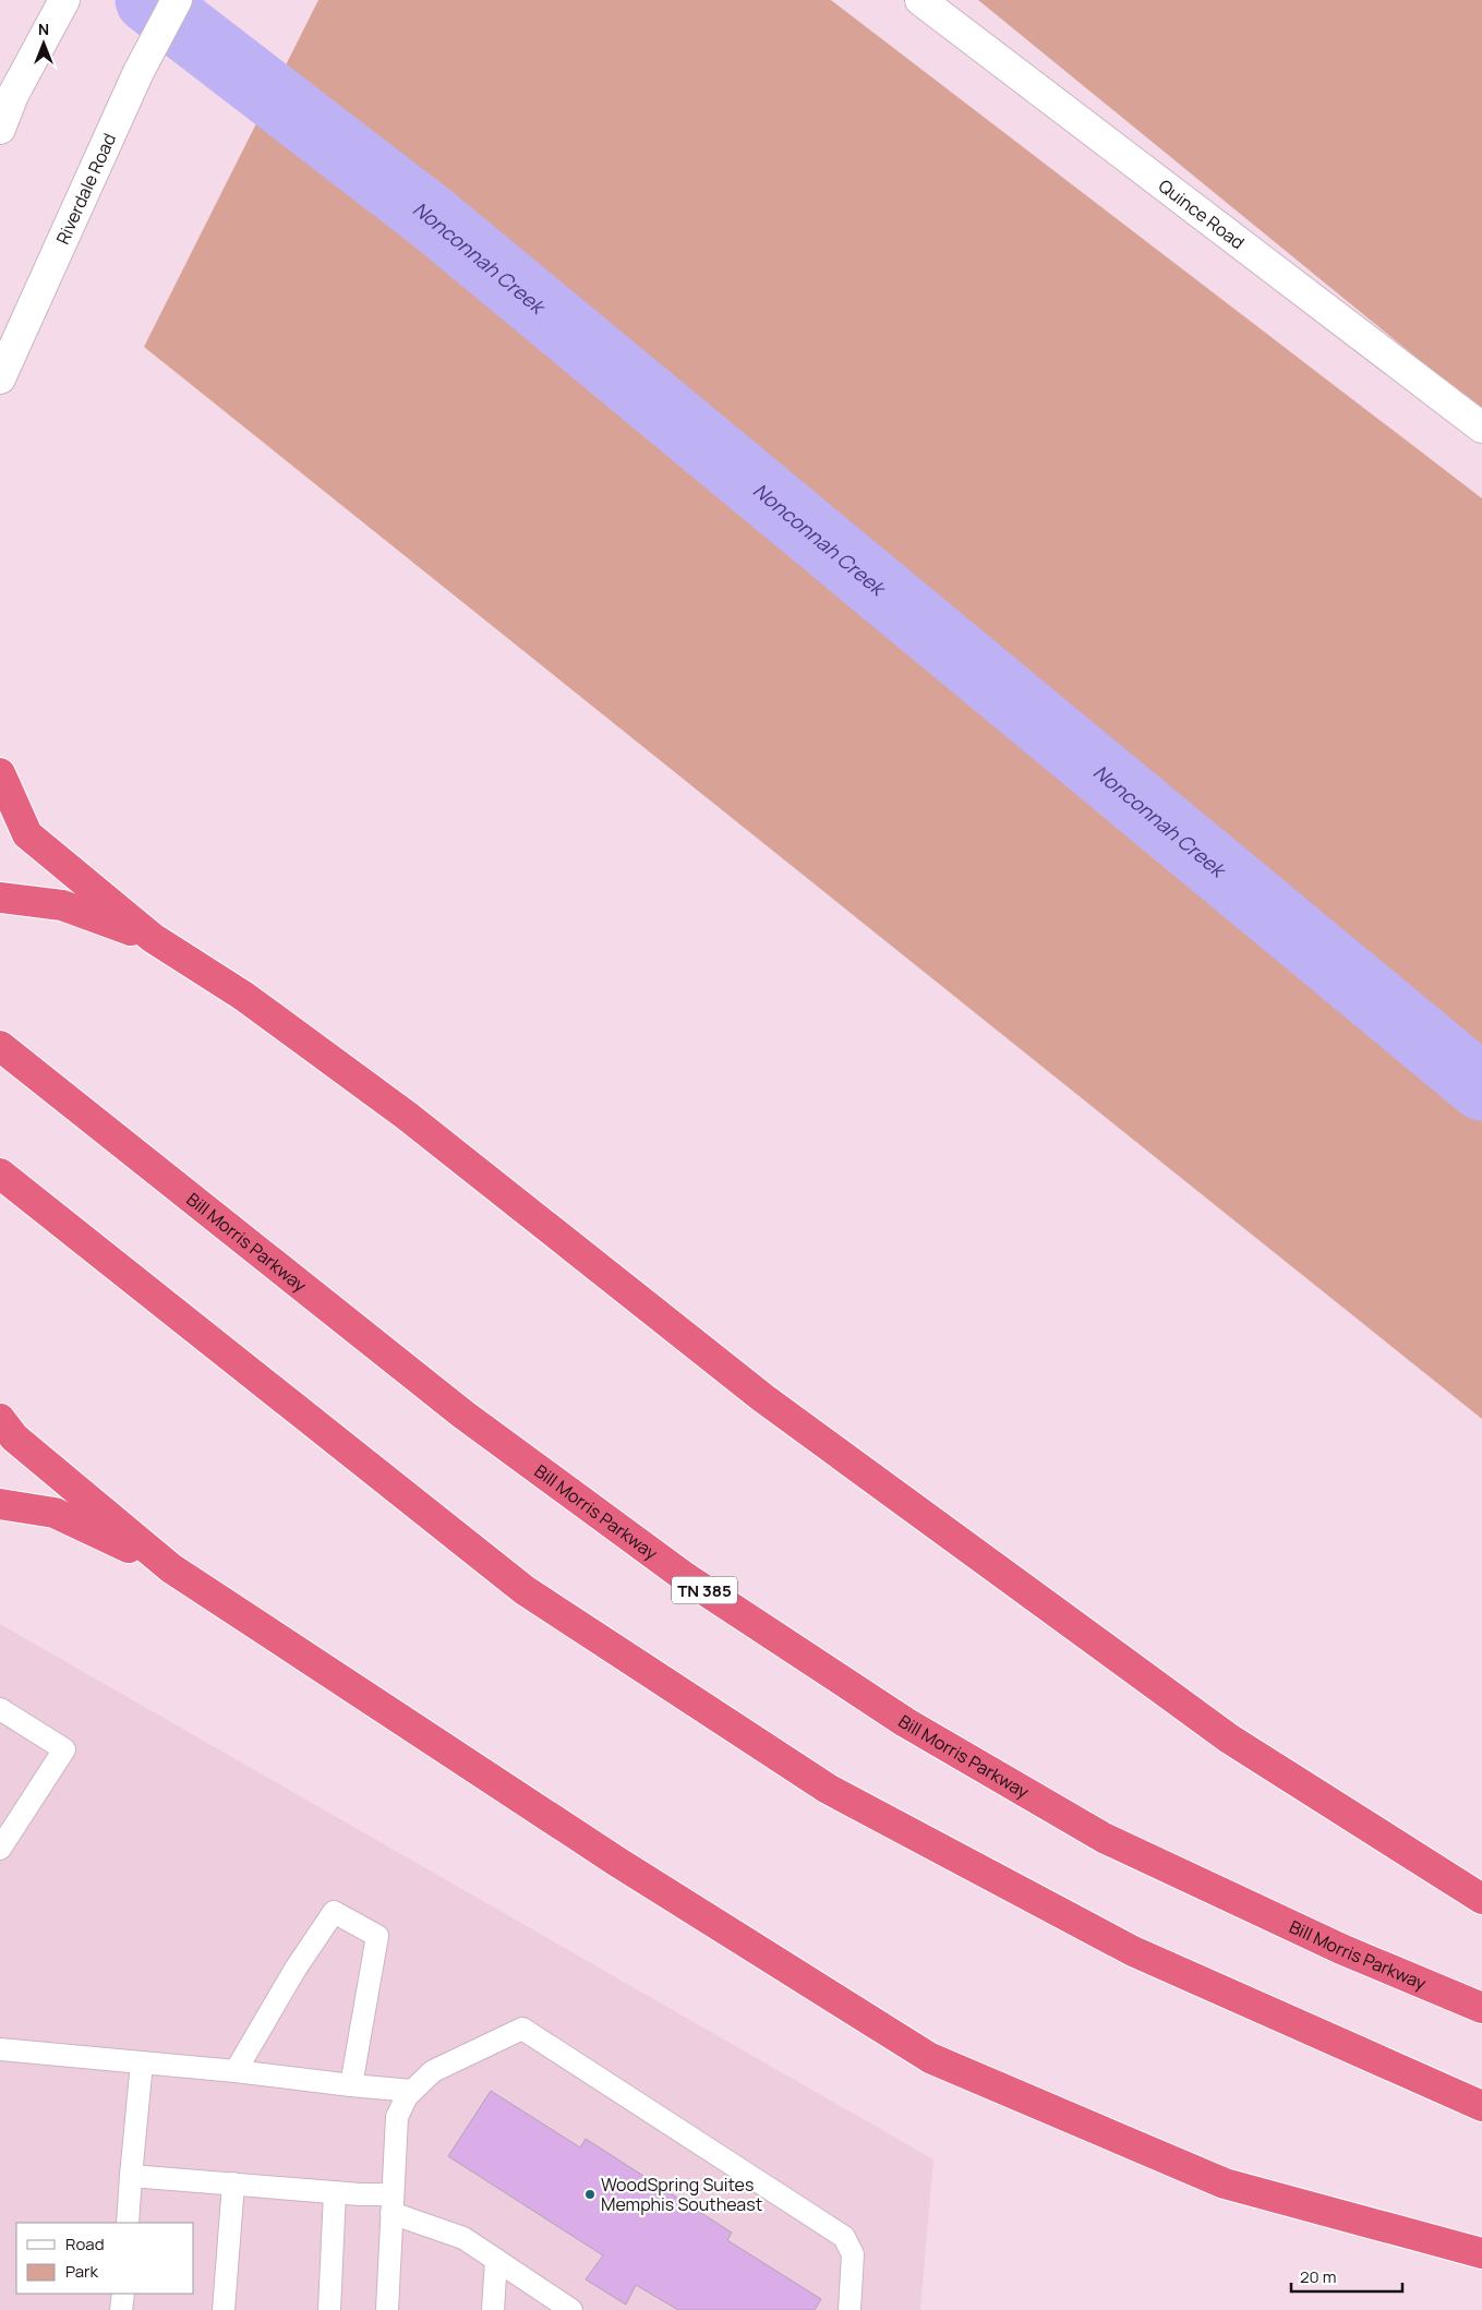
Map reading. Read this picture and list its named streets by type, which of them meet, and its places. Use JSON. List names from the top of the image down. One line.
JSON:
{"streets":{"highway":["Bill Morris Parkway","TN 385"],"main road":["Riverdale Road","Quince Road"]},"water":["Nonconnah Creek"],"places":["WoodSpring Suites Memphis Southeast"],"legend":["Road","Park"],"scale_bar":"20 m","north":"top"}
